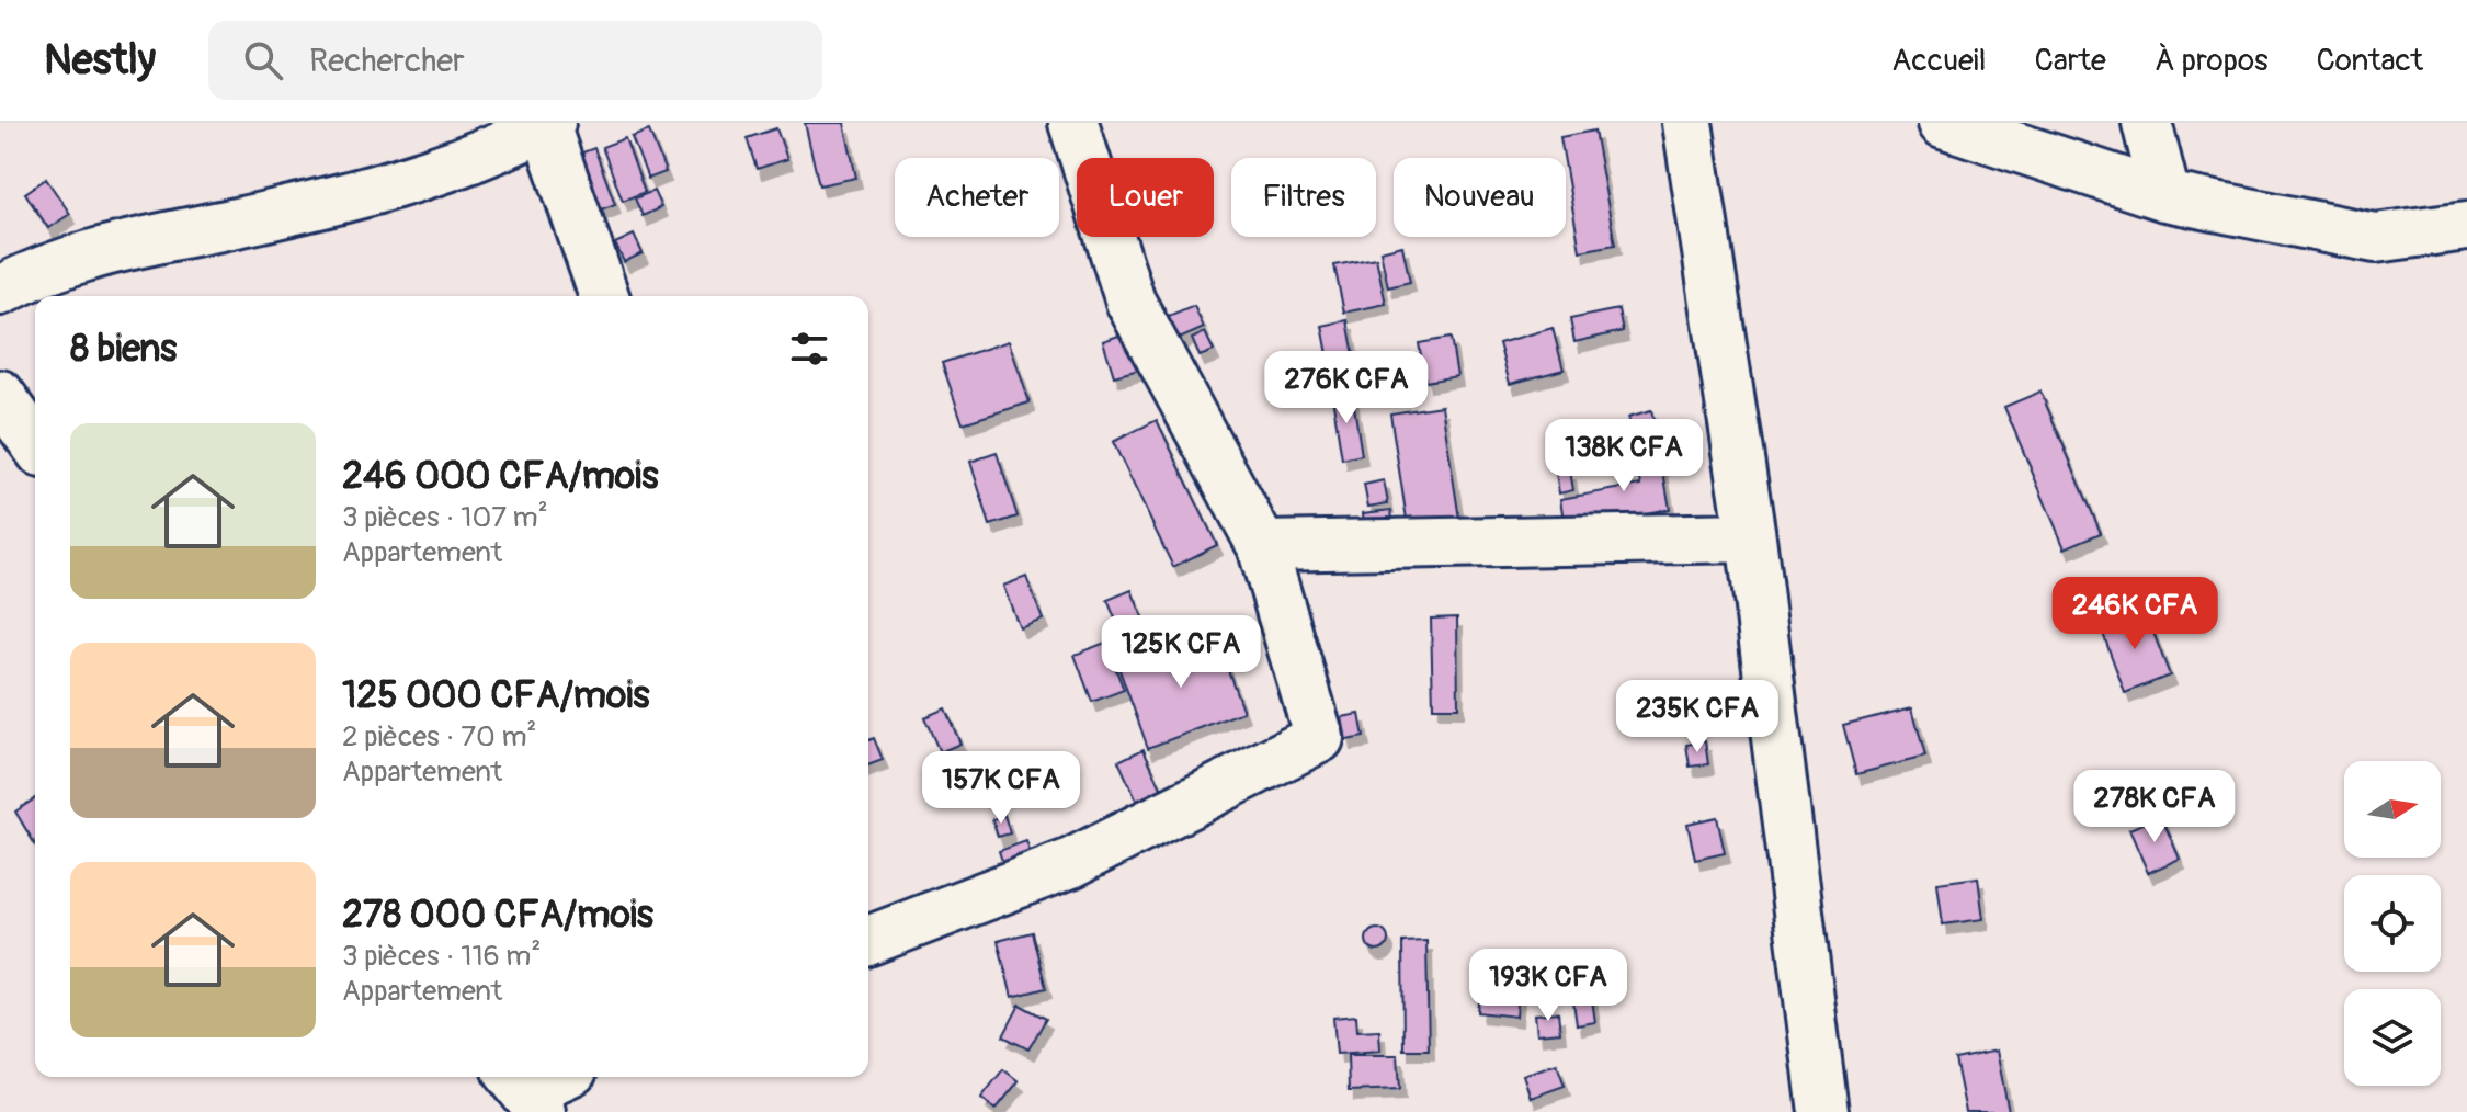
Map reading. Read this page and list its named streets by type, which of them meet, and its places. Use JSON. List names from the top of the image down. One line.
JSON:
{"north":"right","page":{"header":"Nestly","search":"Rechercher","nav":["Accueil","Carte","À propos","Contact"],"chip":["Acheter","Louer","Filtres","Nouveau"],"heading":"8 biens","price":["276K CFA","138K CFA","246K CFA","125K CFA","235K CFA","157K CFA","278K CFA","193K CFA"],"list":[{"name":"246 000 CFA/mois","note":"3 pièces · 107 m² · Appartement"},{"name":"125 000 CFA/mois","note":"2 pièces · 70 m² · Appartement"},{"name":"278 000 CFA/mois","note":"3 pièces · 116 m² · Appartement"}]}}
